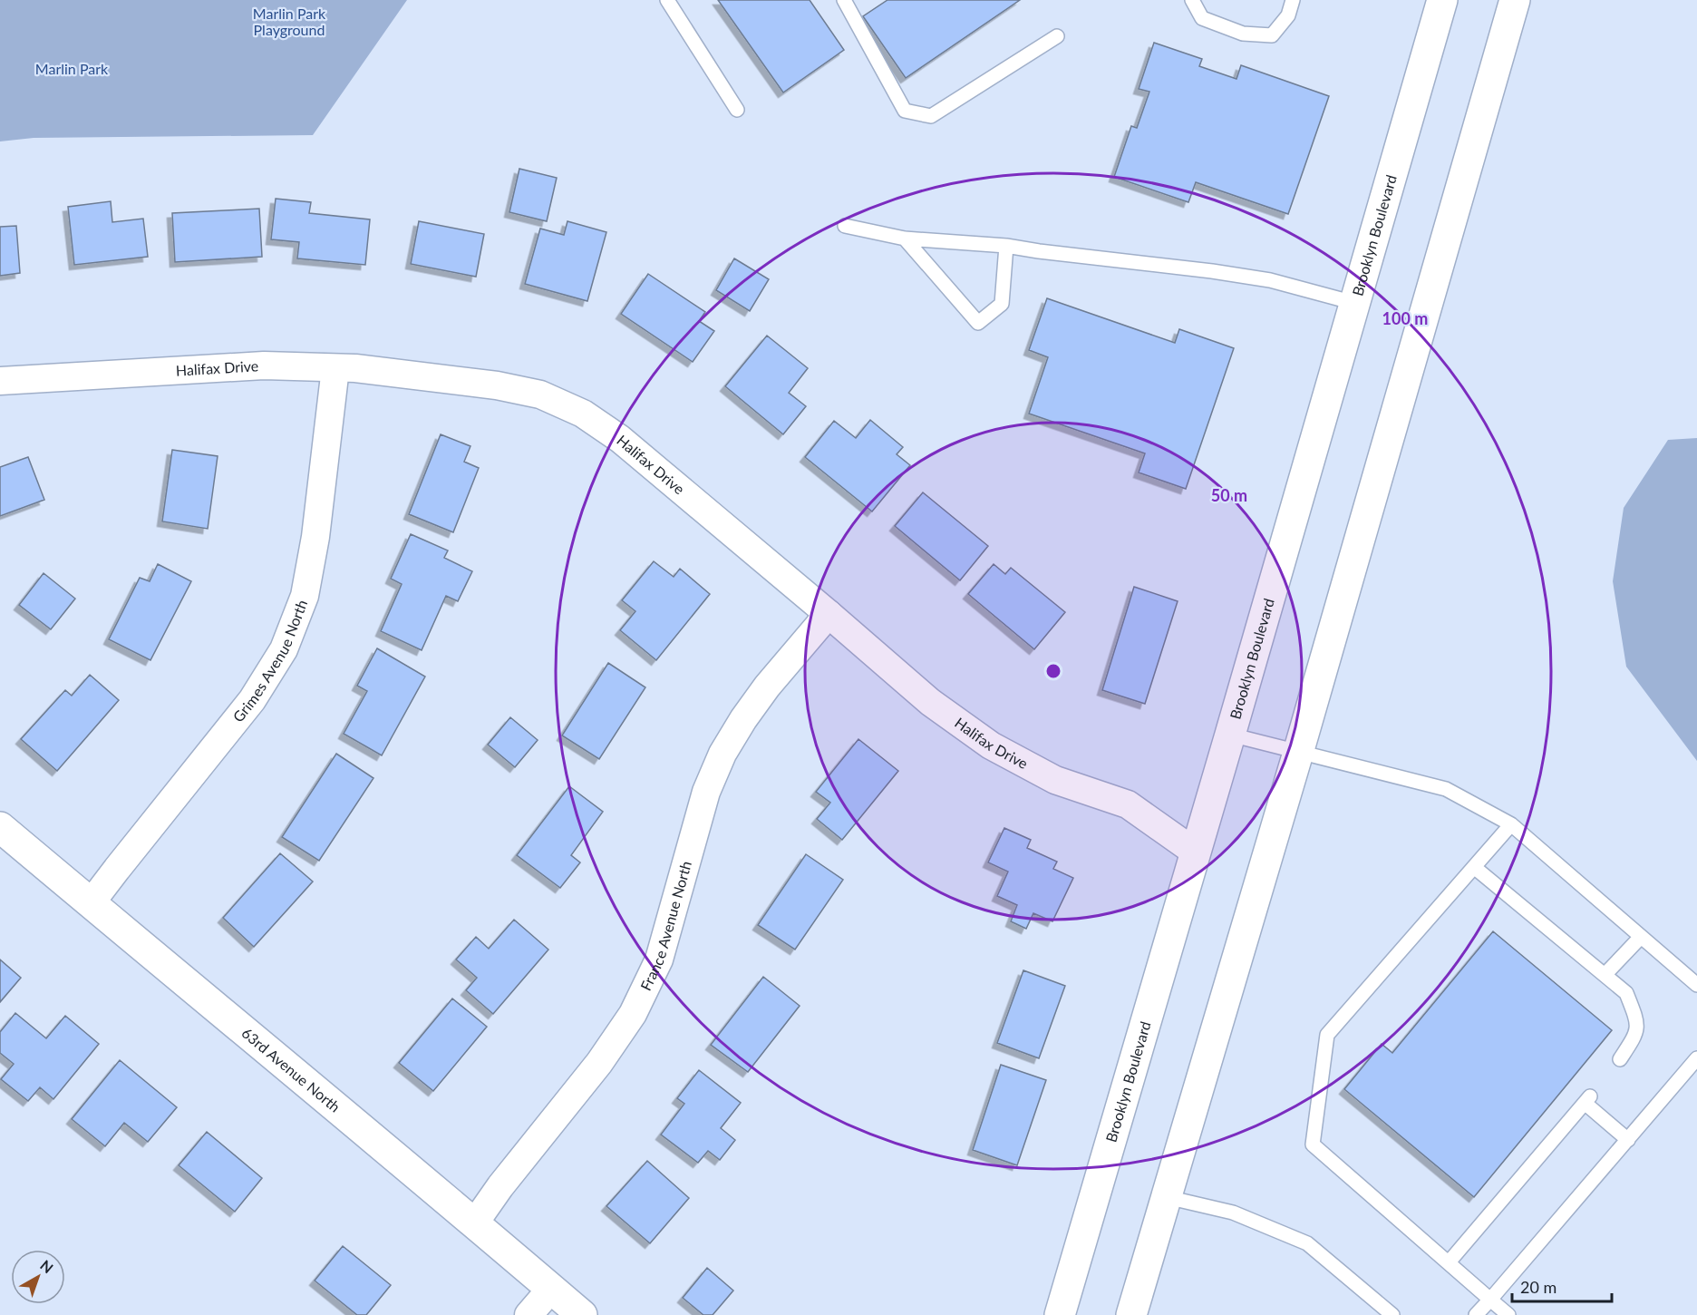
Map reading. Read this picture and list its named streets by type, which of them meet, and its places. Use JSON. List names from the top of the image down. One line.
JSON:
{"streets":{"main road":["Brooklyn Boulevard","63rd Avenue North"],"street":["Halifax Drive","Grimes Avenue North","France Avenue North"]},"crossings":[["Brooklyn Boulevard","Halifax Drive"],["Halifax Drive","Grimes Avenue North"],["Halifax Drive","France Avenue North"],["Grimes Avenue North","63rd Avenue North"],["France Avenue North","63rd Avenue North"]],"parks":["Marlin Park Playground","Marlin Park"],"scale_bar":"20 m","north":"top right","rings":["100 m","50 m"]}
